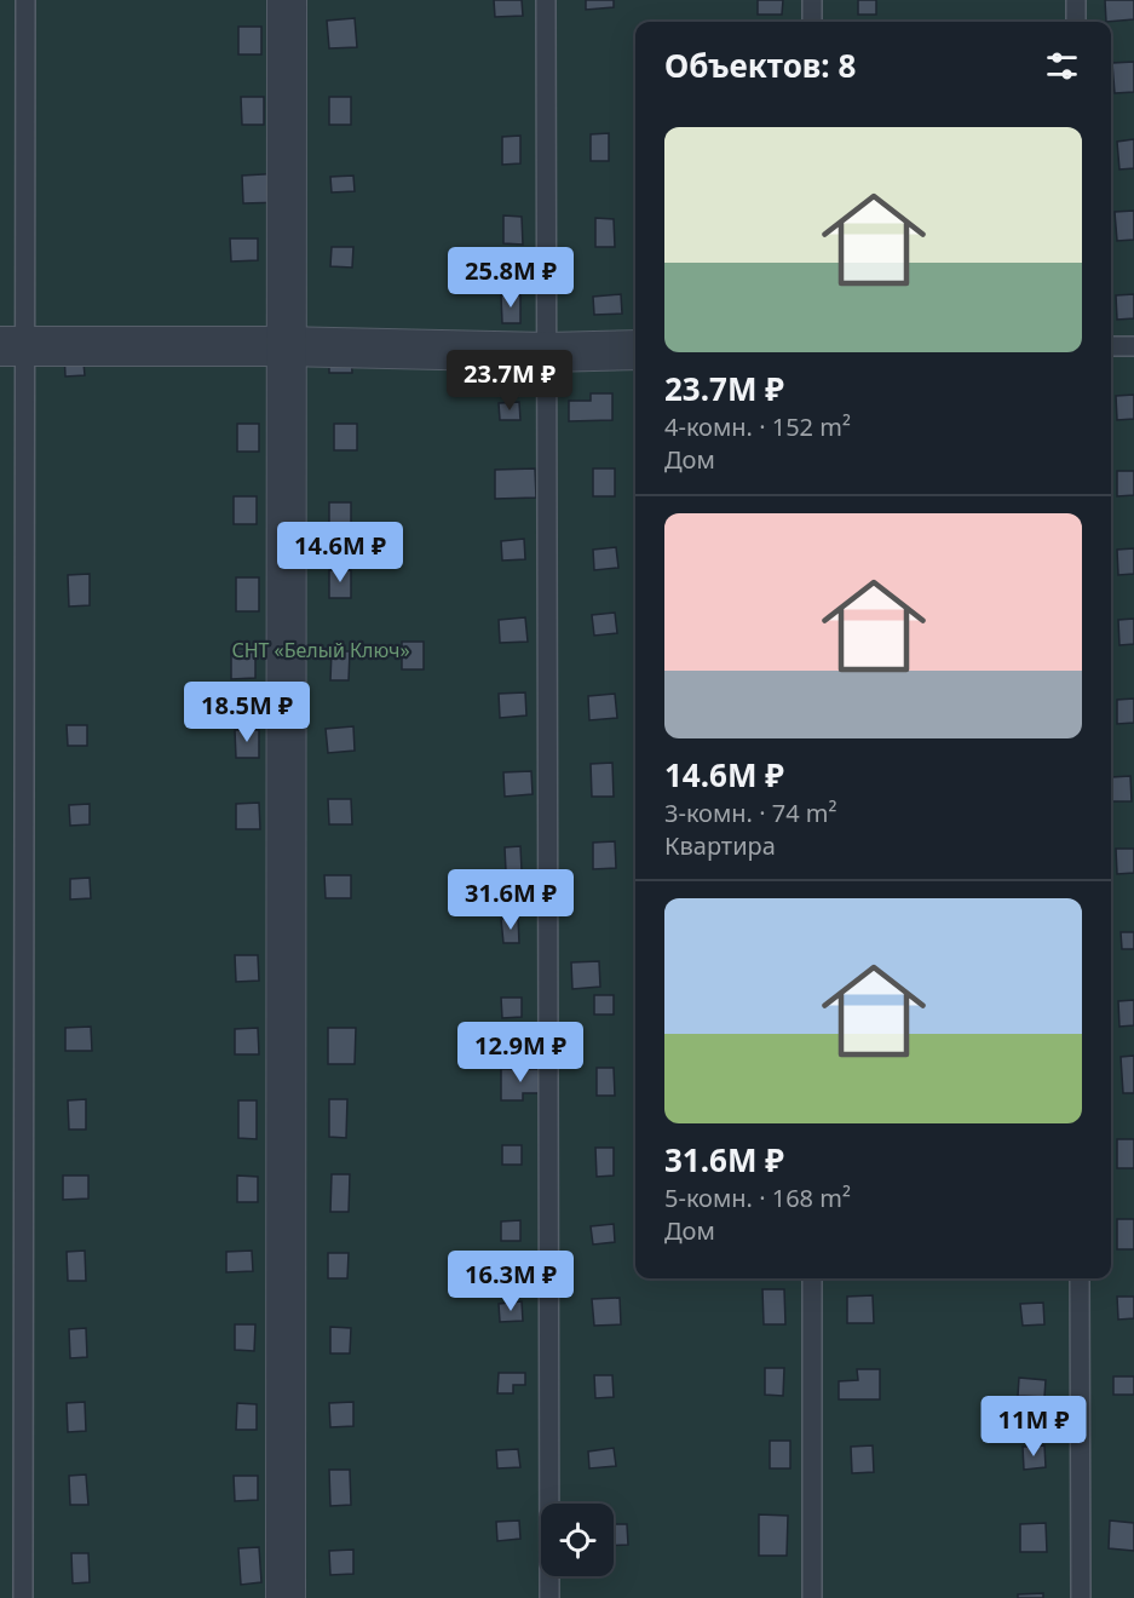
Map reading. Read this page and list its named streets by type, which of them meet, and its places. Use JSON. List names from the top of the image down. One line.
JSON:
{"parks":["СНТ «Белый Ключ»"],"page":{"heading":"Объектов: 8","list":[{"name":"23.7M ₽","note":"4-комн. · 152 m² · Дом"},{"name":"14.6M ₽","note":"3-комн. · 74 m² · Квартира"},{"name":"31.6M ₽","note":"5-комн. · 168 m² · Дом"}],"price":["25.8M ₽","23.7M ₽","14.6M ₽","18.5M ₽","31.6M ₽","12.9M ₽","16.3M ₽","11M ₽"]}}
